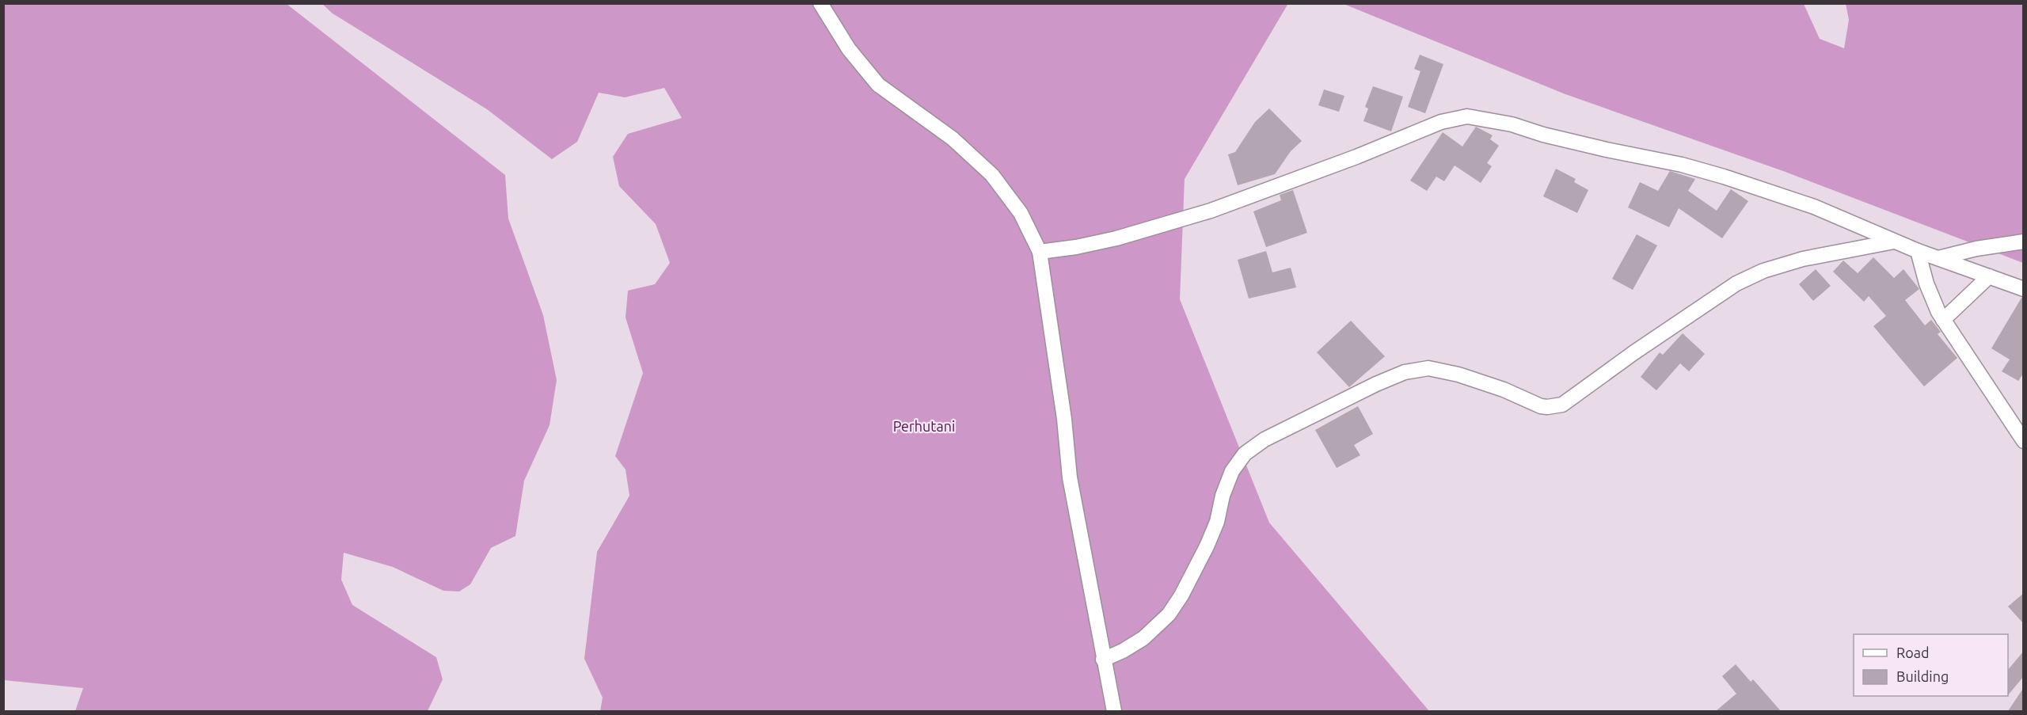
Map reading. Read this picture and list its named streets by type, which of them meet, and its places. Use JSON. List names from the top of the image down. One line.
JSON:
{"parks":["Perhutani"],"legend":["Road","Building"]}
